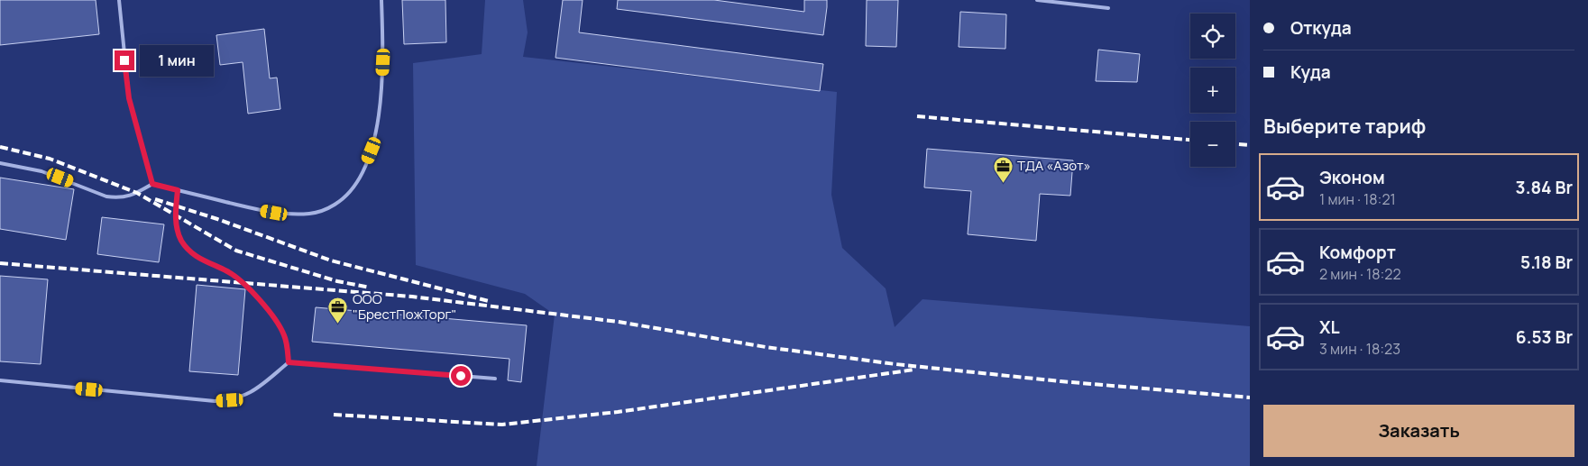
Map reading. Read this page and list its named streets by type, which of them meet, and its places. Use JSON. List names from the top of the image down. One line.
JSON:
{"places":{"office":["ТДА «Азот»","ООО \"БрестПожТорг\""]},"page":{"banner":["Откуда","Куда"],"map_buttons":["+","−"],"bubble":"1 мин","heading":"Выберите тариф","list":[{"name":"Эконом","note":"1 мин · 18:21","value":"3.84 Br"},{"name":"Комфорт","note":"2 мин · 18:22","value":"5.18 Br"},{"name":"XL","note":"3 мин · 18:23","value":"6.53 Br"}],"buttons":"Заказать"}}
